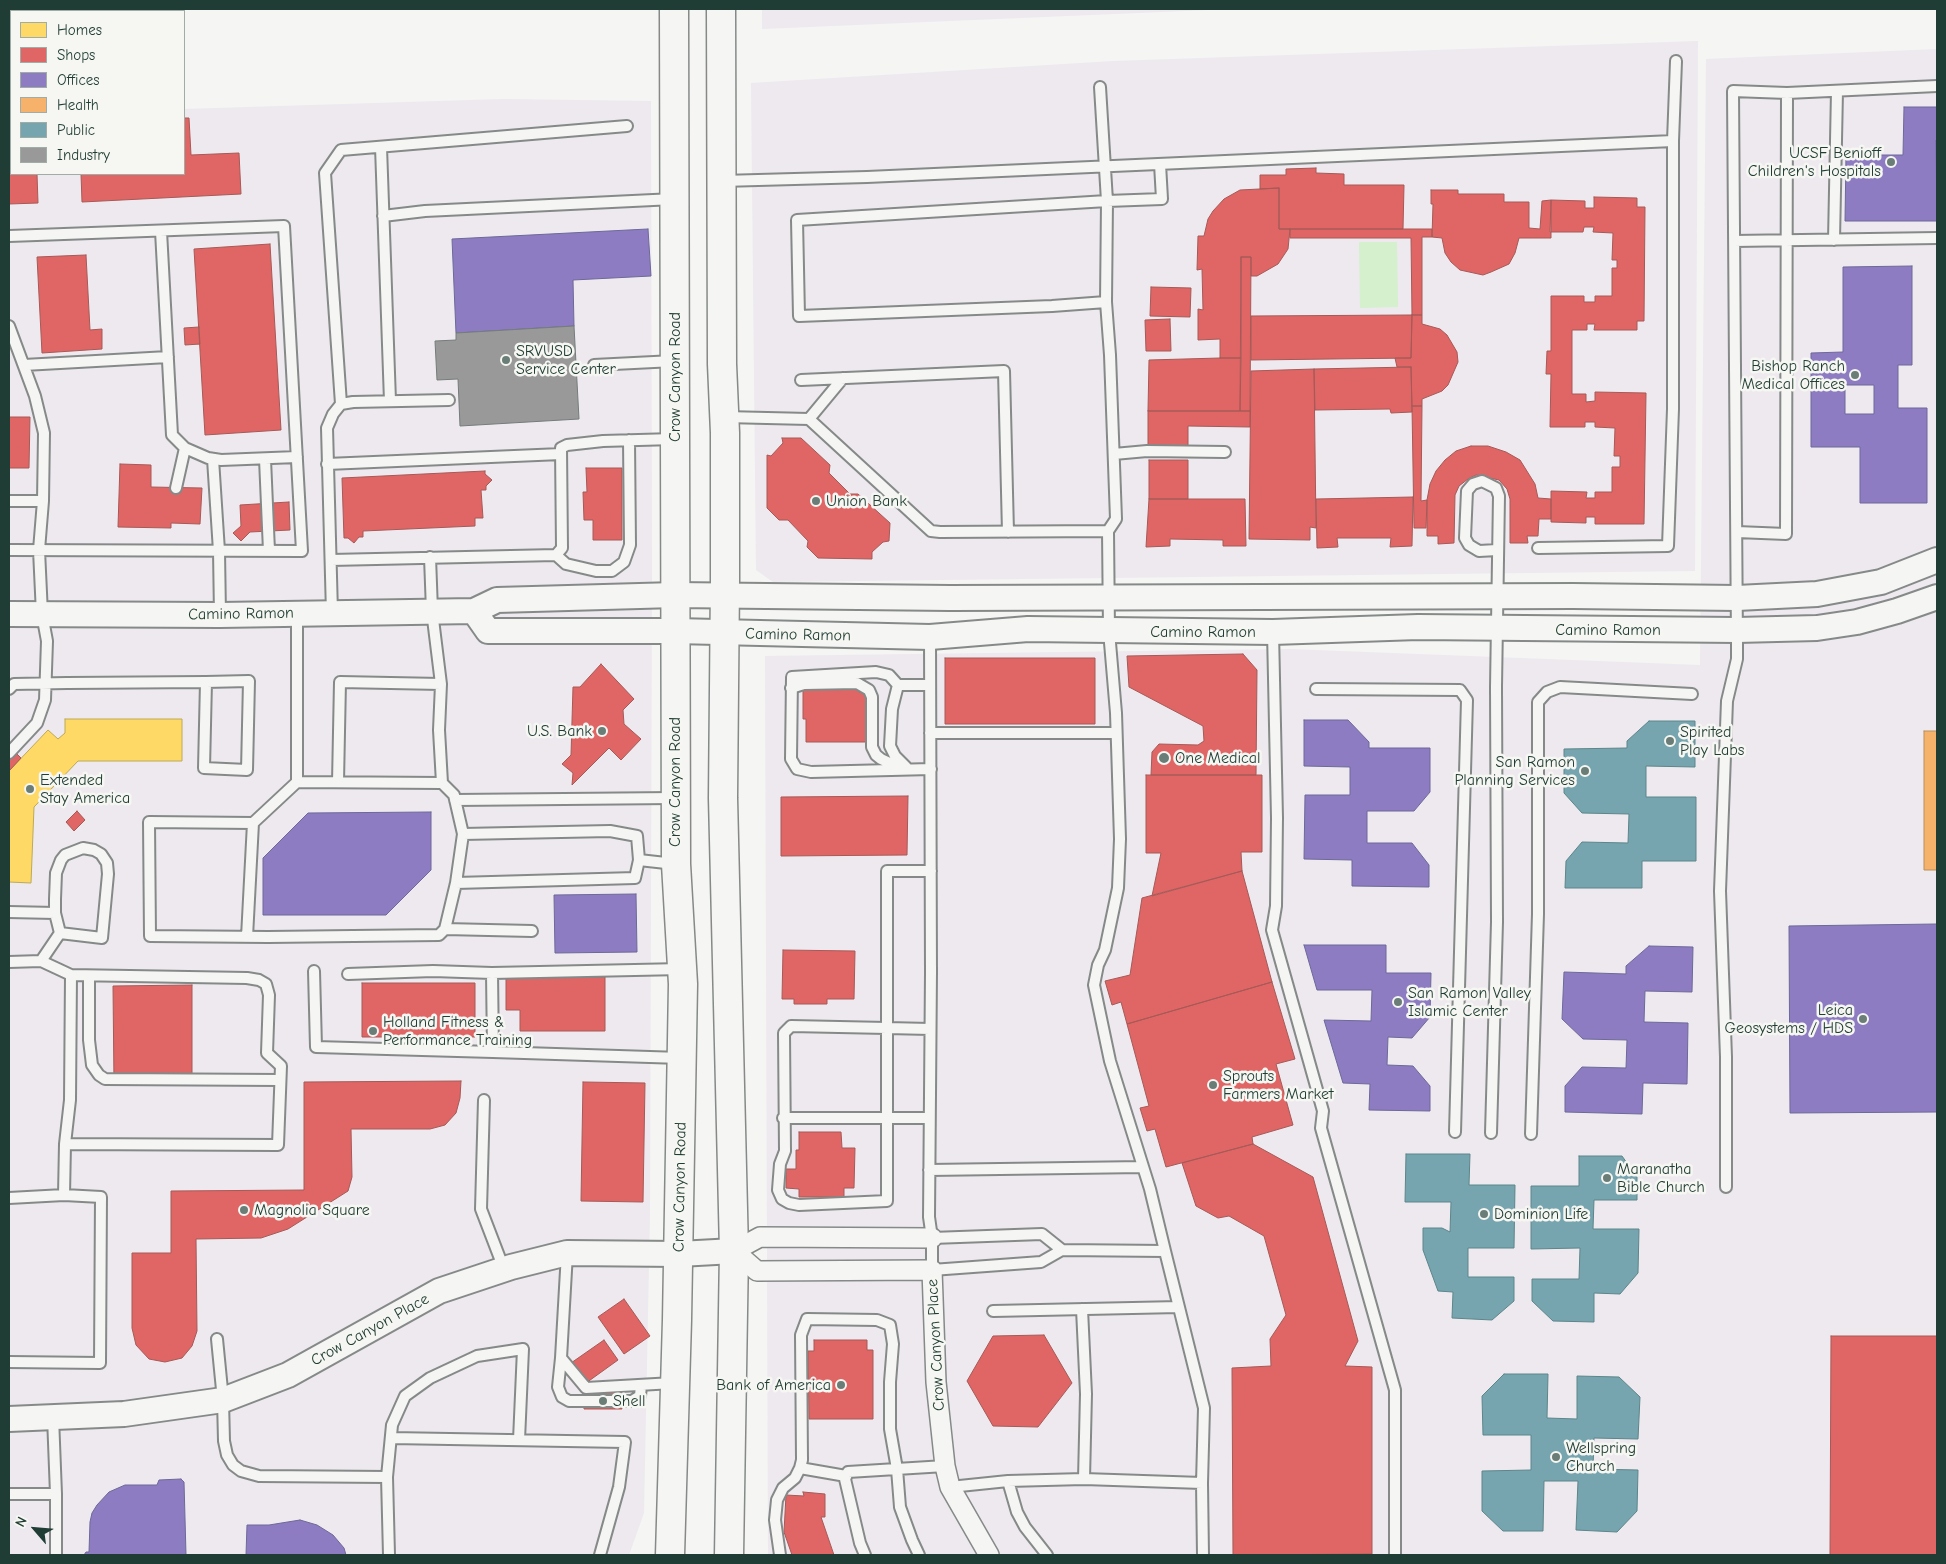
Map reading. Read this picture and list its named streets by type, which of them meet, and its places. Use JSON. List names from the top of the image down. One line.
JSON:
{"streets":{"main road":["Crow Canyon Road"],"street":["Camino Ramon","Crow Canyon Place"]},"crossings":[["Crow Canyon Road","Camino Ramon"],["Crow Canyon Road","Crow Canyon Place"]],"places":["UCSF Benioff Children's Hospitals","SRVUSD Service Center","Bishop Ranch Medical Offices","Union Bank","U.S. Bank","Spirited Play Labs","One Medical","San Ramon Planning Services","Extended Stay America","San Ramon Valley Islamic Center","Leica Geosystems / HDS","Holland Fitness & Performance Training","Sprouts Farmers Market","Maranatha Bible Church","Magnolia Square","Dominion Life","Bank of America","Shell","Wellspring Church"],"legend":["Homes","Shops","Offices","Health","Public","Industry"],"north":"top left"}
